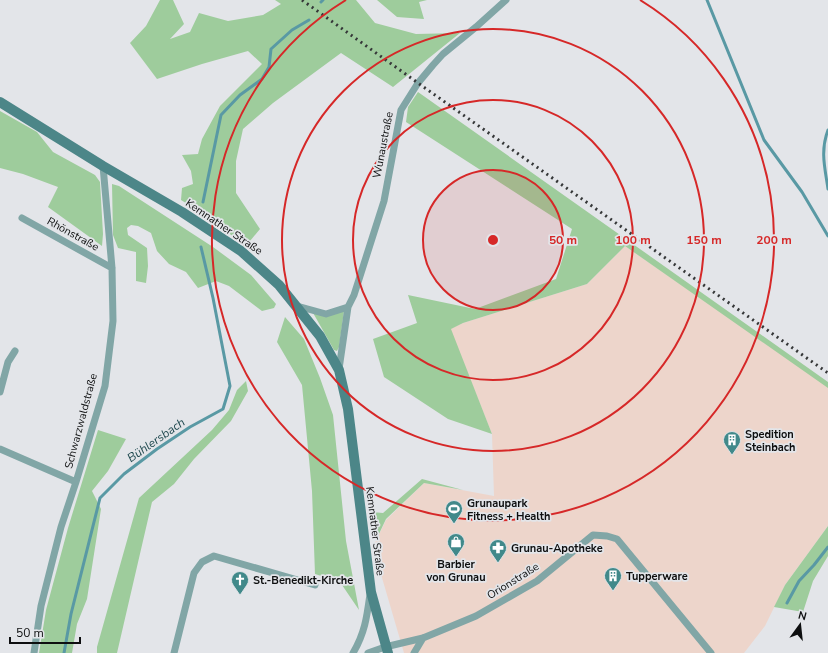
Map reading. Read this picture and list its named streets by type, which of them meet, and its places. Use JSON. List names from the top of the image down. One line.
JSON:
{"streets":{"main road":["Kemnather Straße"],"street":["Wunaustraße","Rhönstraße","Schwarzwaldstraße","Orionstraße"]},"crossings":[["Wunaustraße","Kemnather Straße"],["Kemnather Straße","Schwarzwaldstraße"],["Kemnather Straße","Orionstraße"],["Rhönstraße","Schwarzwaldstraße"]],"water":["Bühlersbach"],"places":{"building":["Spedition Steinbach","Tupperware"],"sports":["Grunaupark Fitness + Health"],"shop":["Barbier von Grunau"],"pharmacy":["Grunau-Apotheke"],"church":["St.-Benedikt-Kirche"]},"scale_bar":"50 m","north":"top","rings":["50 m","100 m","150 m","200 m"]}
